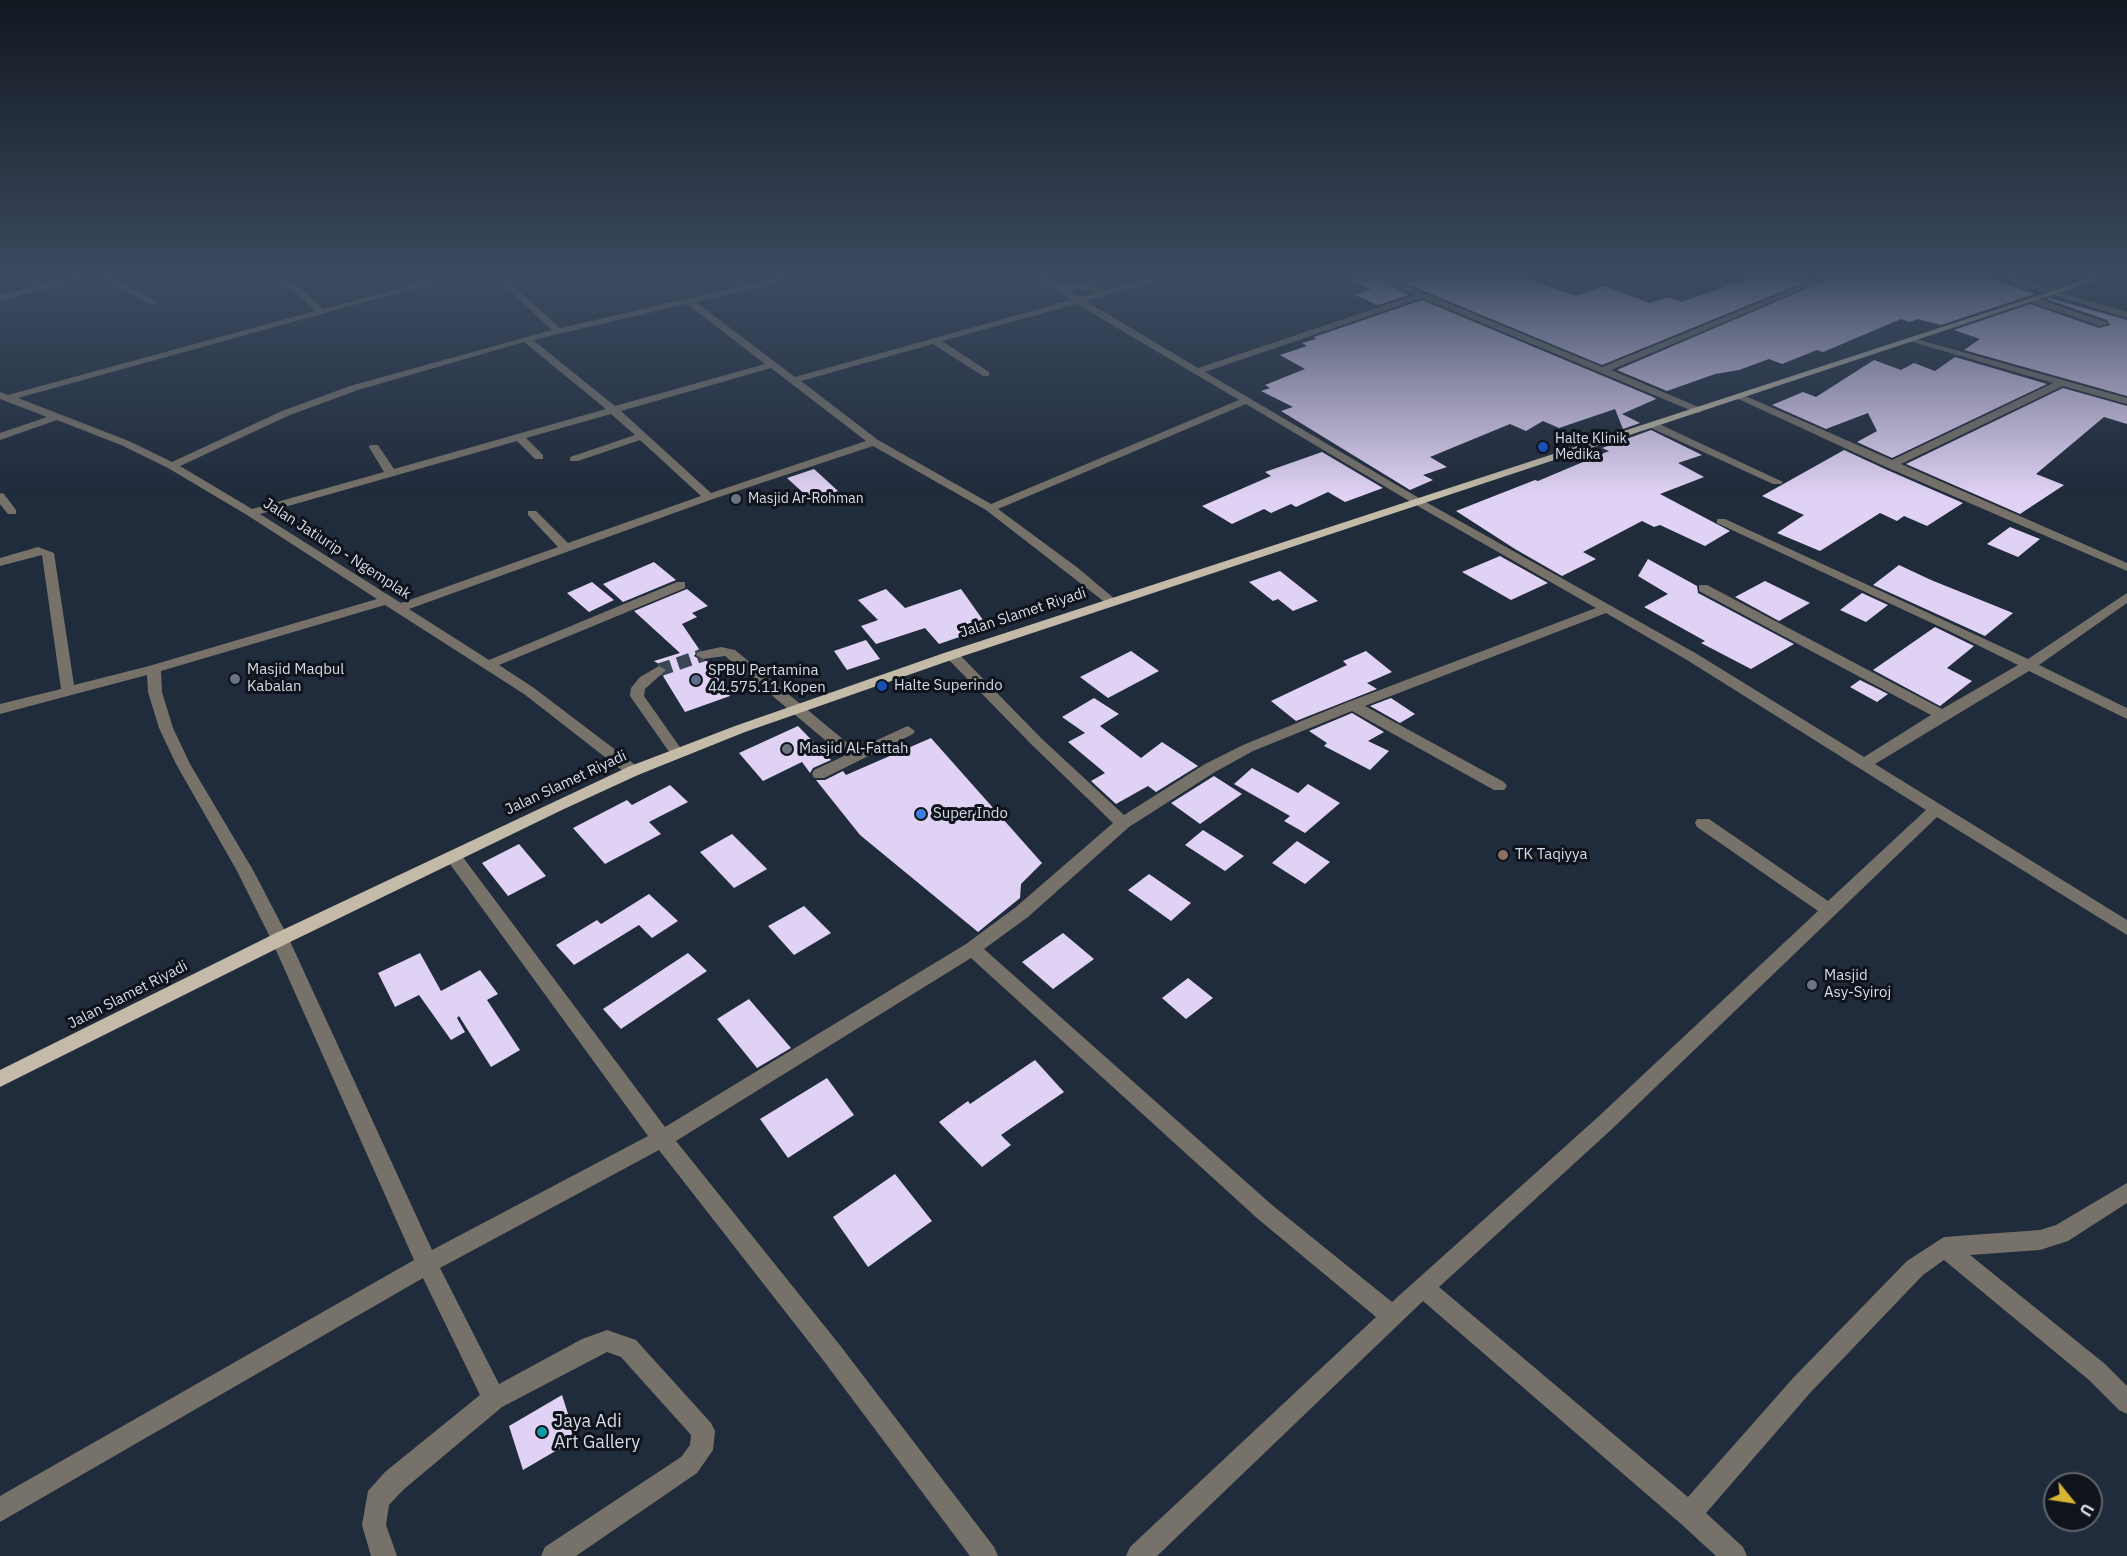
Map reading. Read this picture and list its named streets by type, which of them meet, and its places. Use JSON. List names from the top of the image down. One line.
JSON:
{"streets":{"main road":["Jalan Slamet Riyadi"],"street":["Jalan Jatiurip - Ngemplak"]},"crossings":[["Jalan Jatiurip - Ngemplak","Jalan Slamet Riyadi"]],"places":["Halte Klinik Medika","Masjid Ar-Rohman","Masjid Maqbul Kabalan","SPBU Pertamina 44.575.11 Kopen","Halte Superindo","Masjid Al-Fattah","Super Indo","TK Taqiyya","Masjid Asy-Syiroj","Jaya Adi Art Gallery"],"north":"bottom right"}
